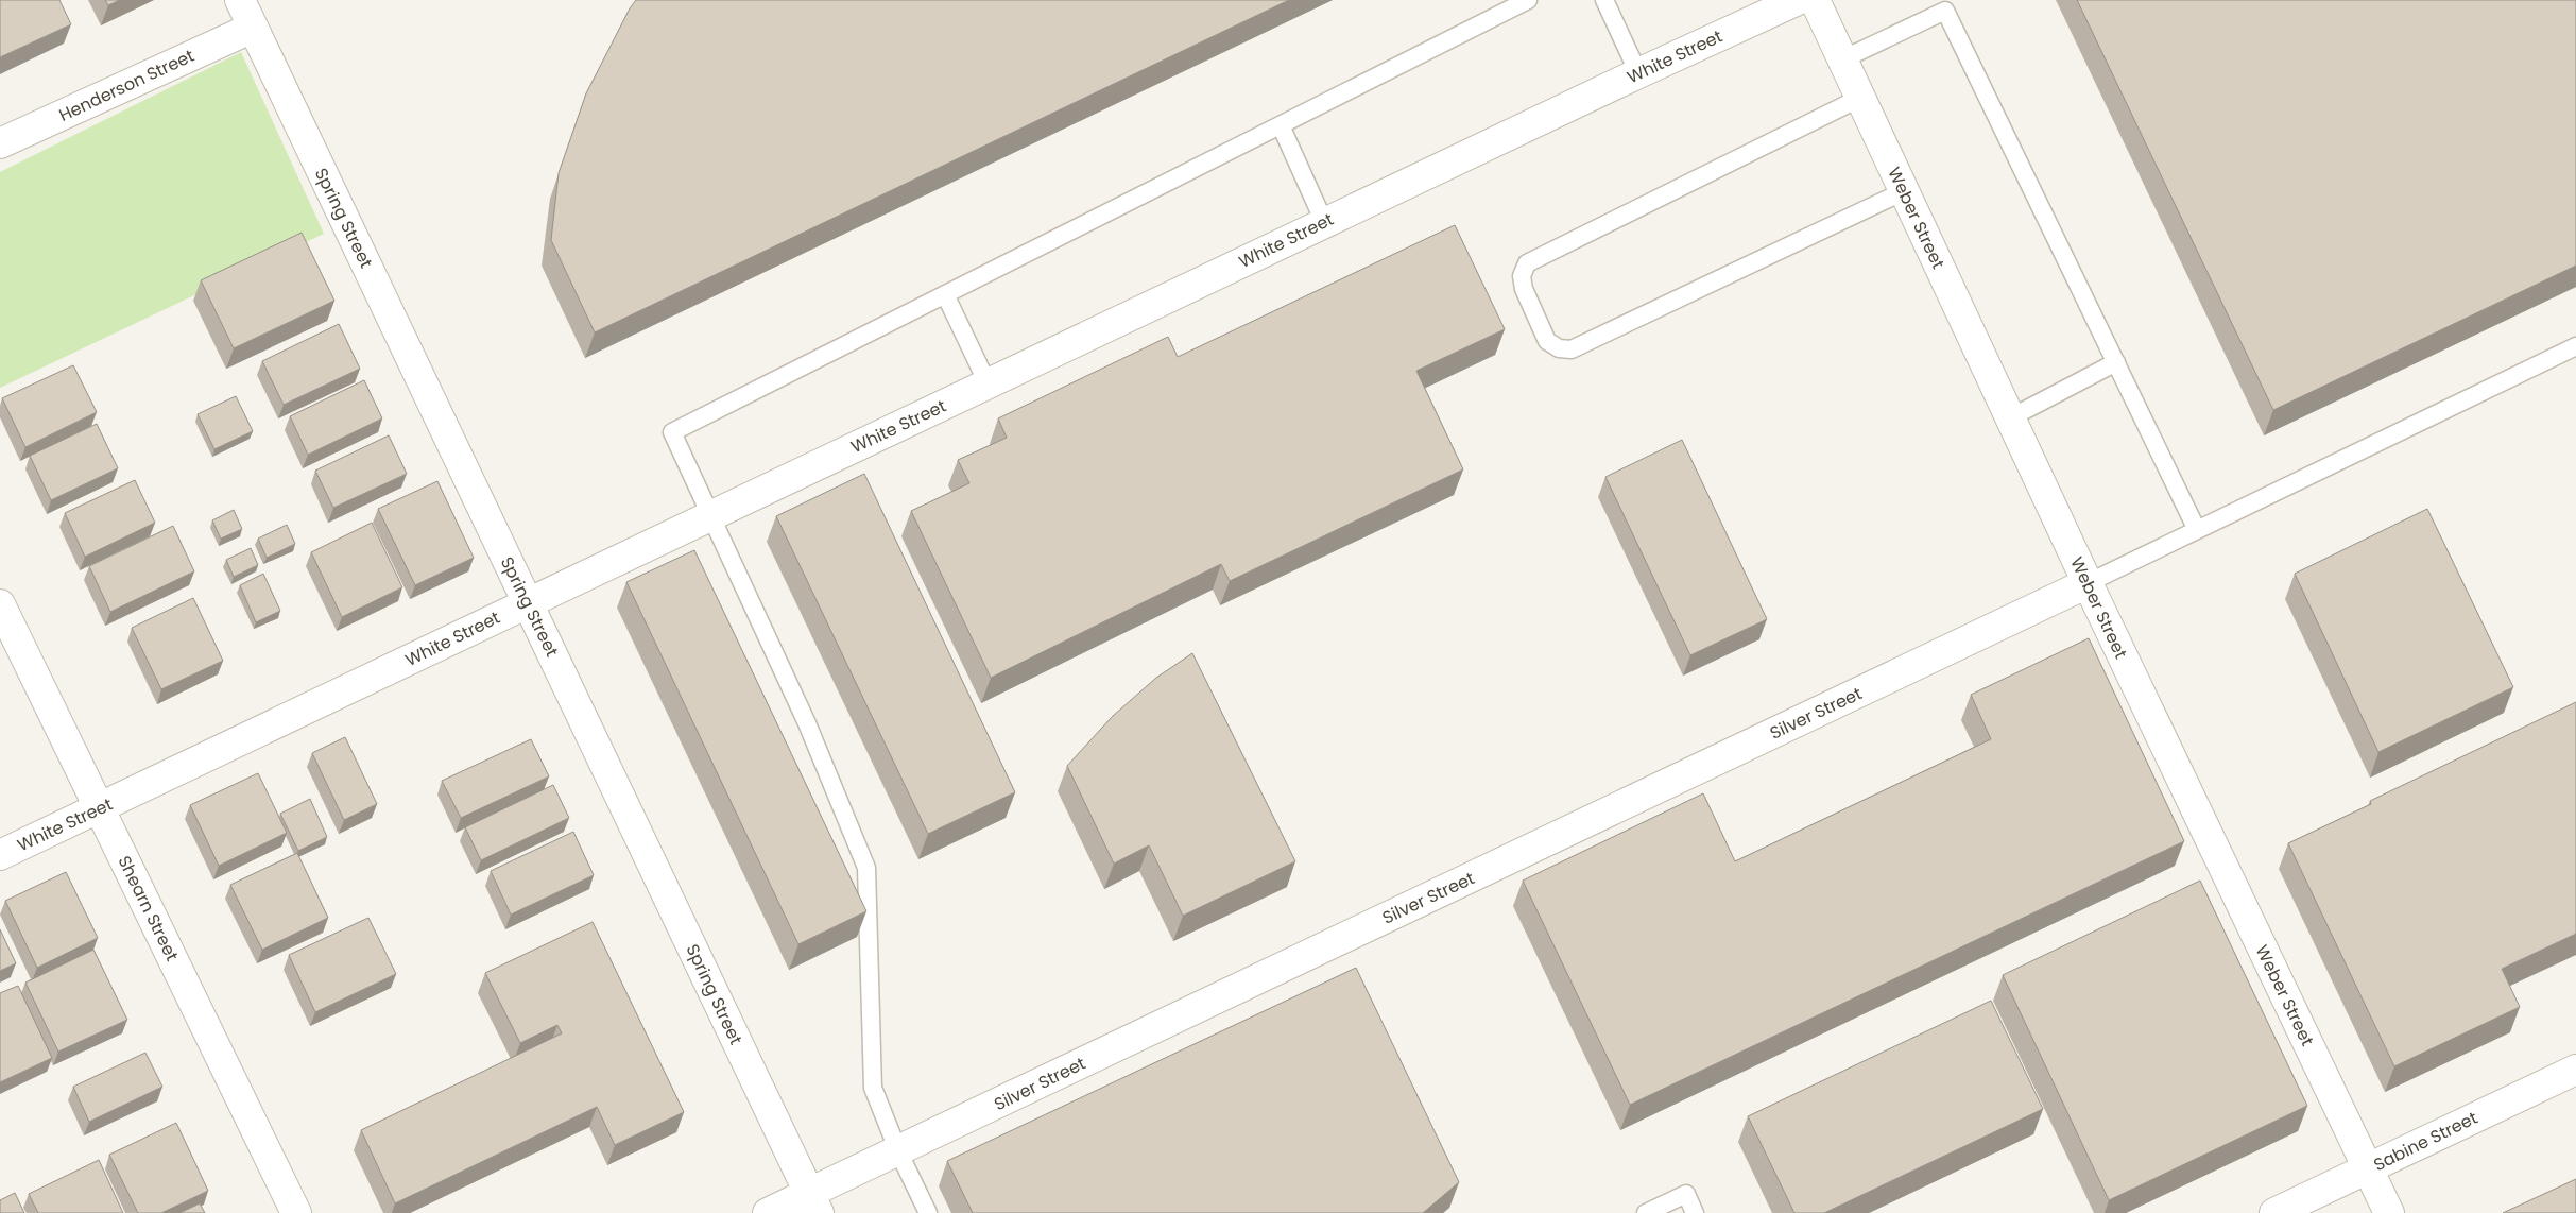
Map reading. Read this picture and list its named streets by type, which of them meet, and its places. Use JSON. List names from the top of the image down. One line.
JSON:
{"streets":{"street":["White Street","Henderson Street","Spring Street","Weber Street","Silver Street","Shearn Street","Sabine Street"]},"crossings":[["White Street","Spring Street"],["White Street","Shearn Street"],["Henderson Street","Spring Street"],["Spring Street","Silver Street"],["Weber Street","Silver Street"],["Weber Street","Sabine Street"]]}
